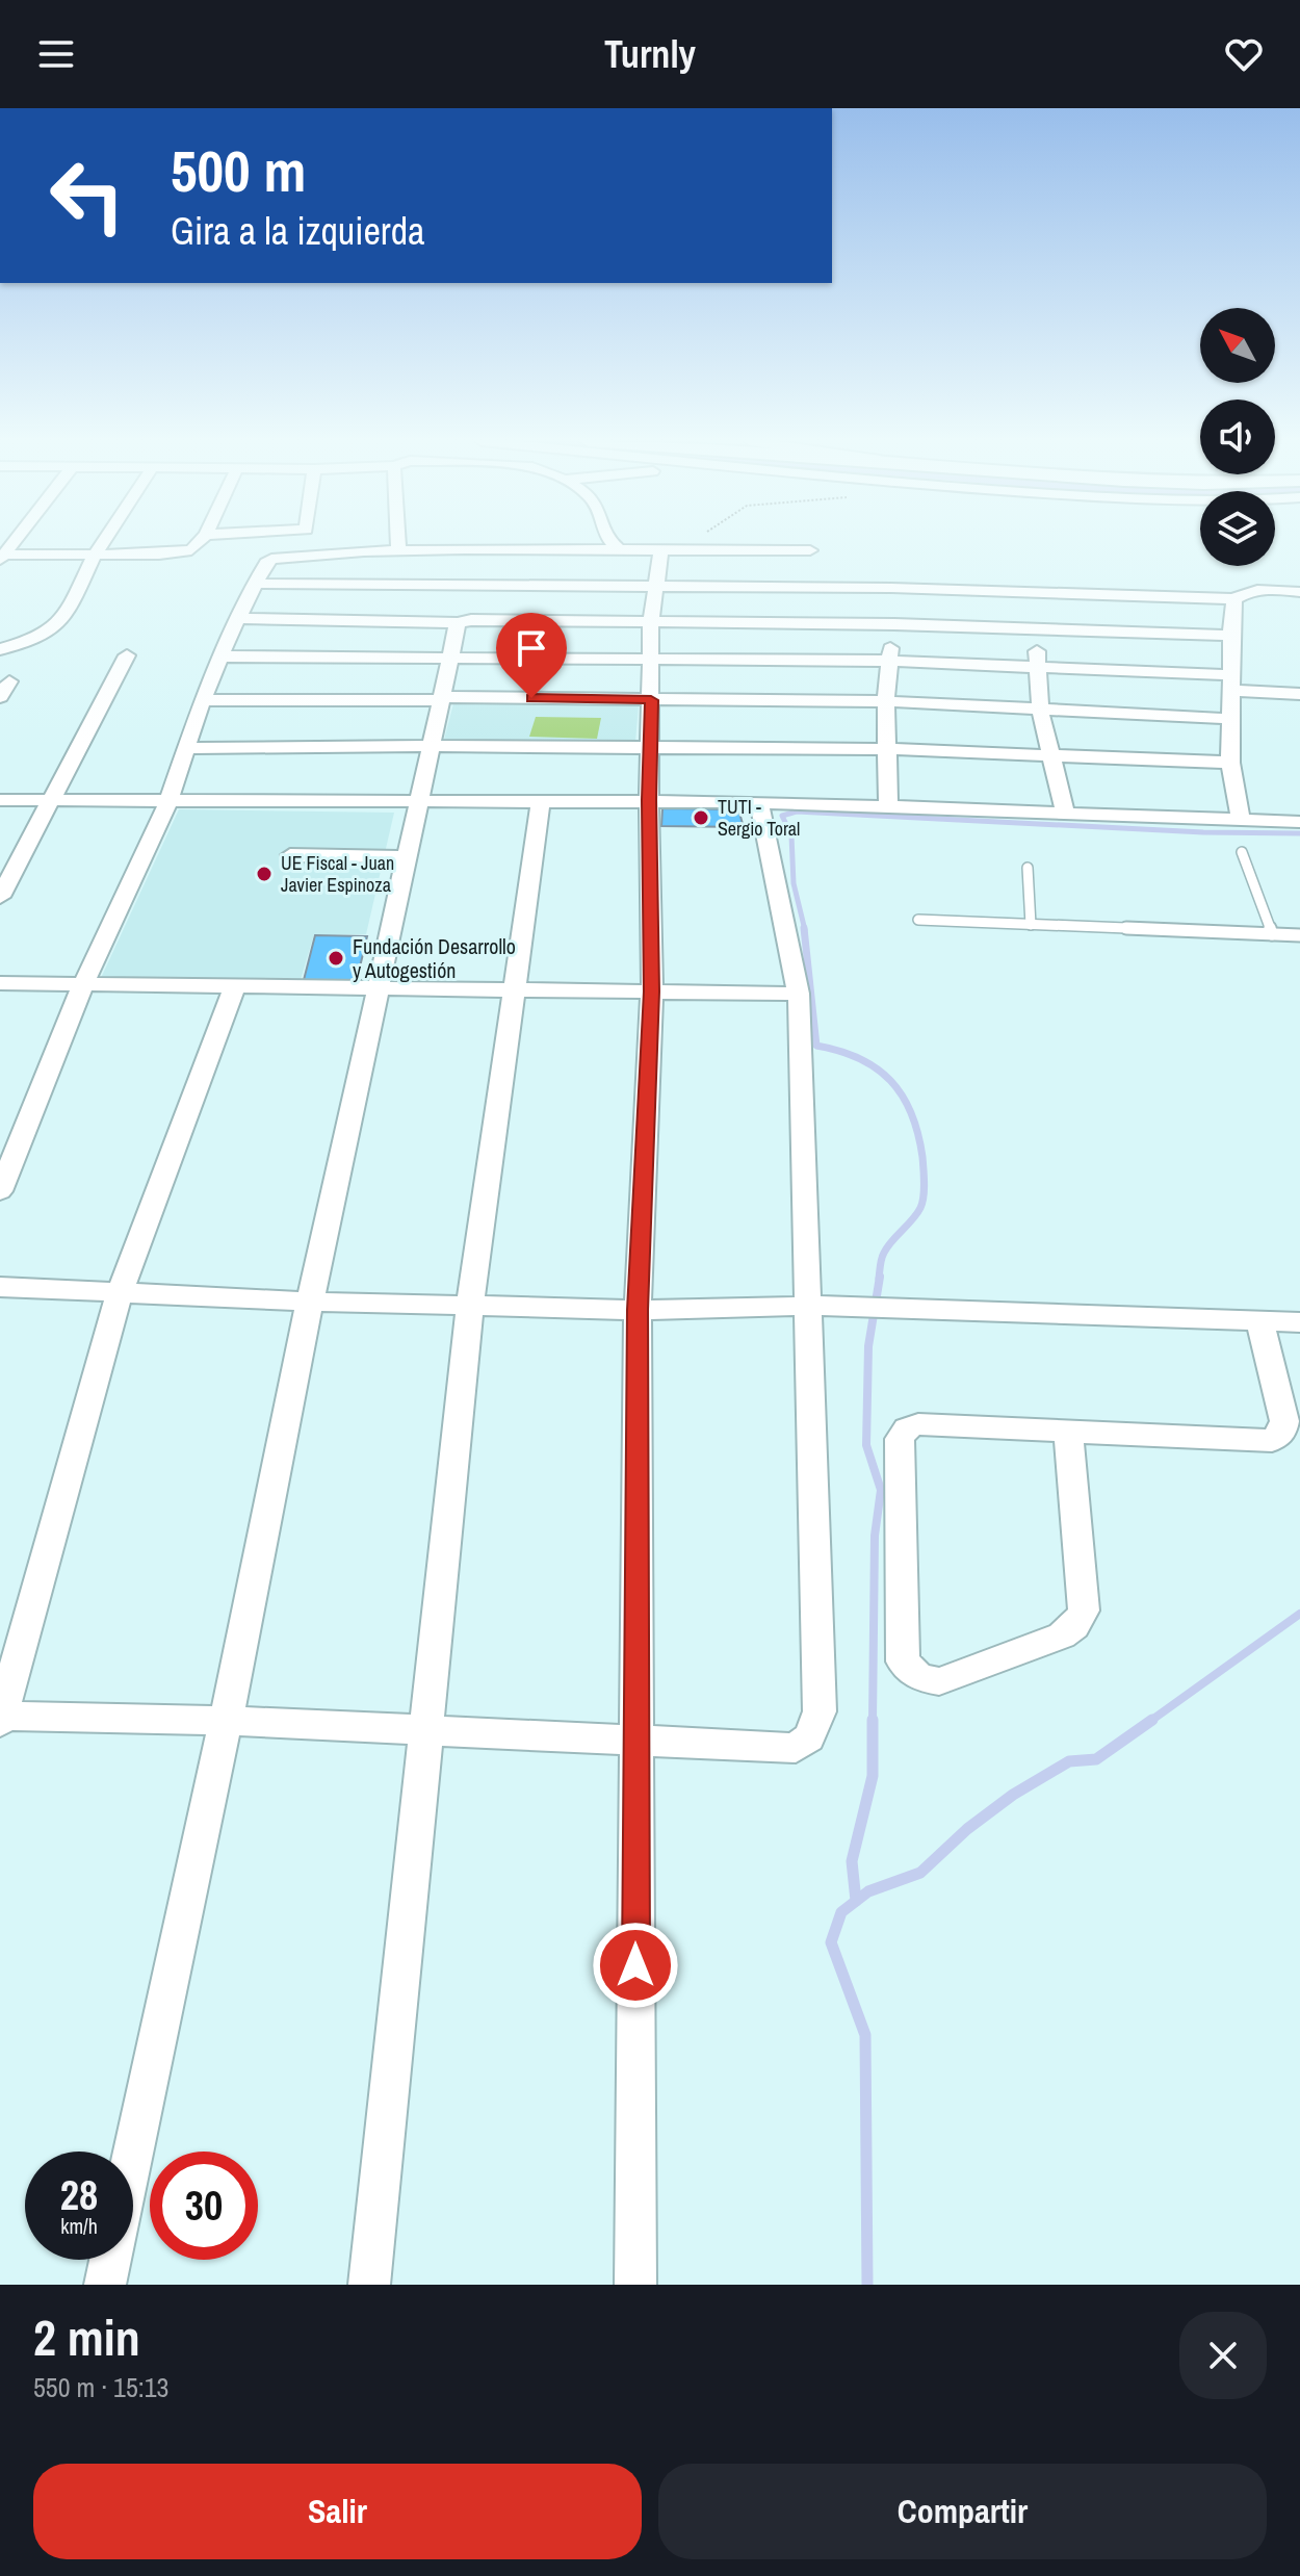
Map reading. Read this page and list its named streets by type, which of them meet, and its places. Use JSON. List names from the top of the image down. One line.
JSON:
{"places":["TUTI - Sergio Toral","UE Fiscal - Juan Javier Espinoza","Fundación Desarrollo y Autogestión"],"north":"top left","page":{"header":"Turnly","turn":["500 m","Gira a la izquierda"],"speed":"28 km/h","limit":"30","heading":["2 min","550 m · 15:13"],"buttons":["Salir","Compartir"]}}
